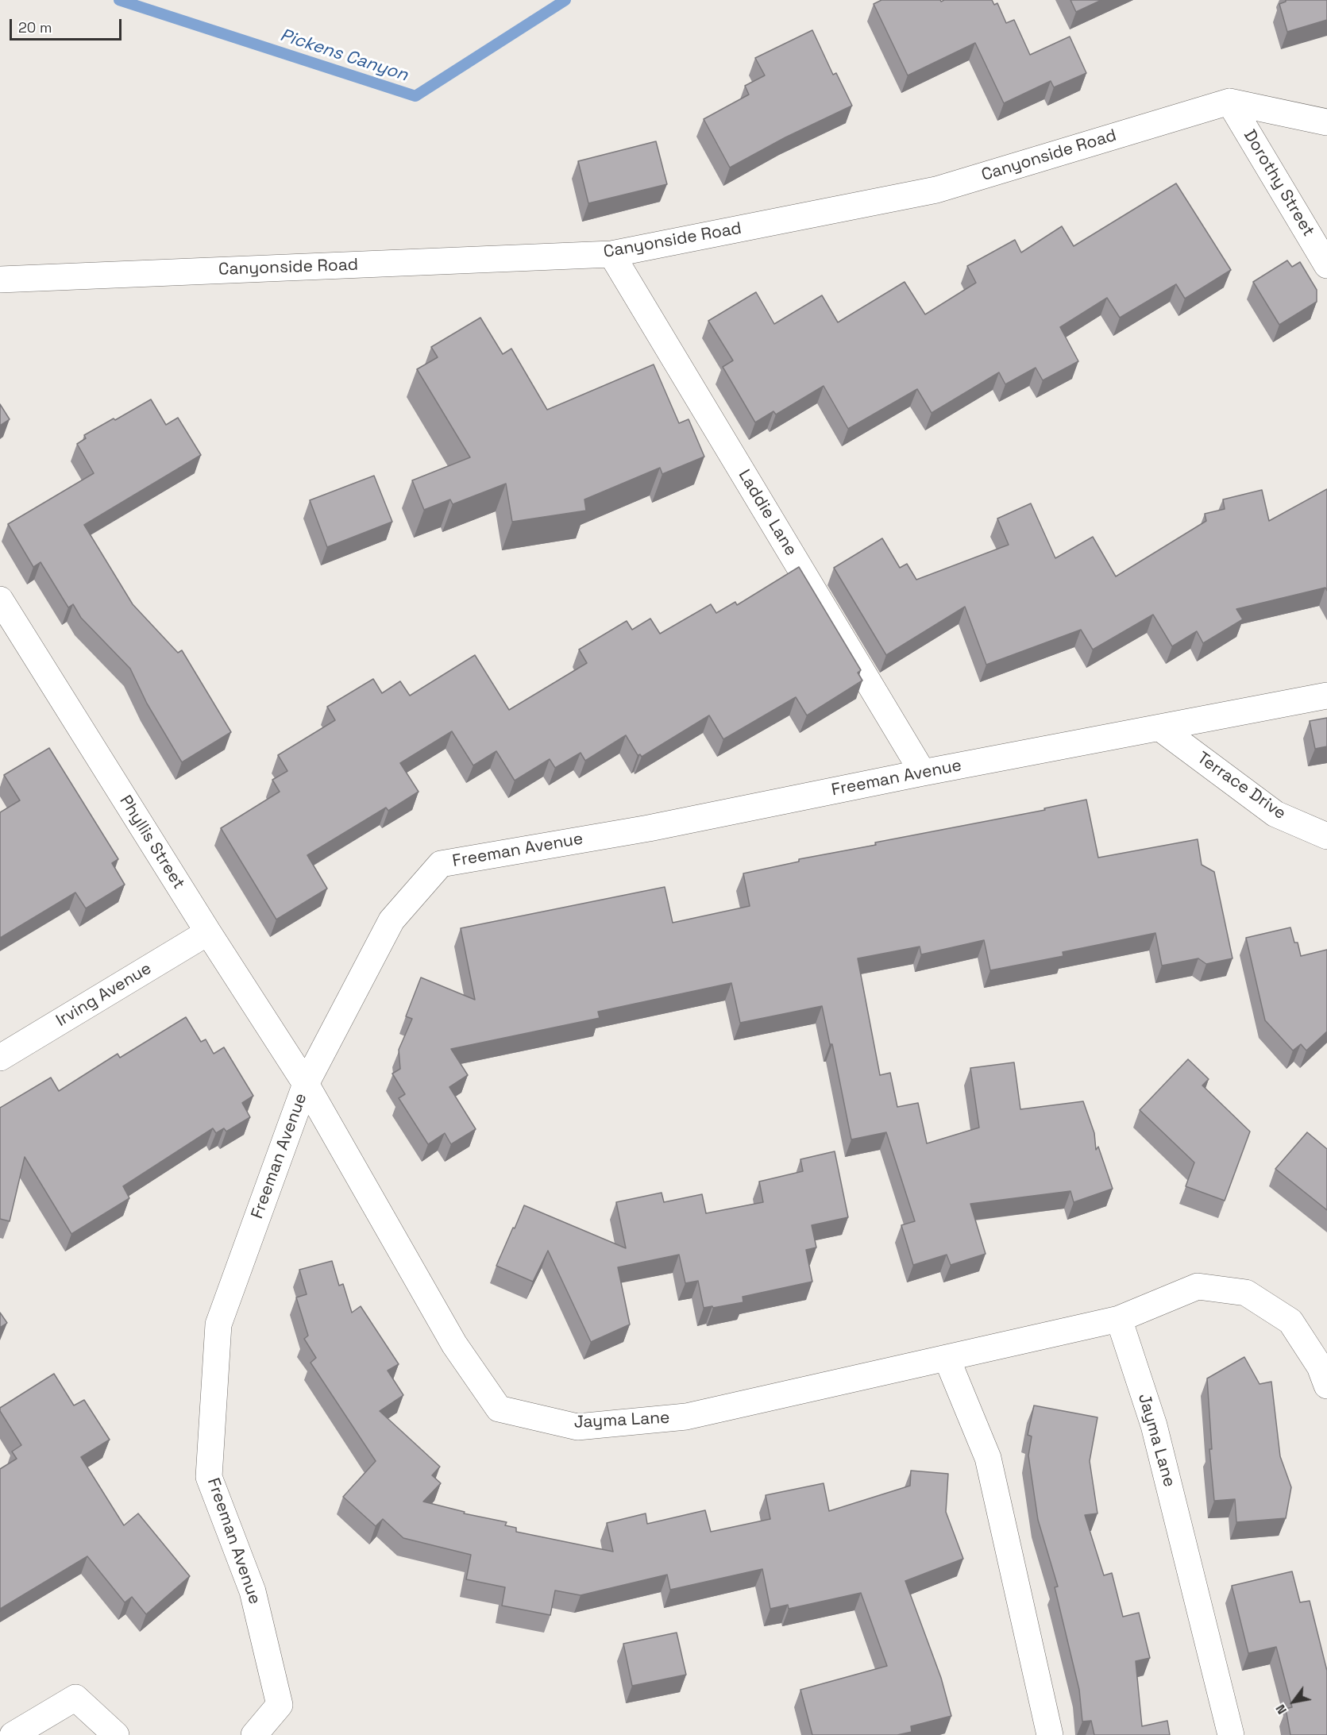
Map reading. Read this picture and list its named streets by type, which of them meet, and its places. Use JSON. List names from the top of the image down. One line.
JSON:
{"streets":{"street":["Canyonside Road","Dorothy Street","Laddie Lane","Freeman Avenue","Terrace Drive","Phyllis Street","Irving Avenue","Jayma Lane"]},"crossings":[["Canyonside Road","Dorothy Street"],["Canyonside Road","Laddie Lane"],["Laddie Lane","Freeman Avenue"],["Freeman Avenue","Terrace Drive"],["Freeman Avenue","Phyllis Street"],["Freeman Avenue","Jayma Lane"],["Phyllis Street","Irving Avenue"],["Phyllis Street","Jayma Lane"]],"water":["Pickens Canyon"],"scale_bar":"20 m","north":"bottom left"}
